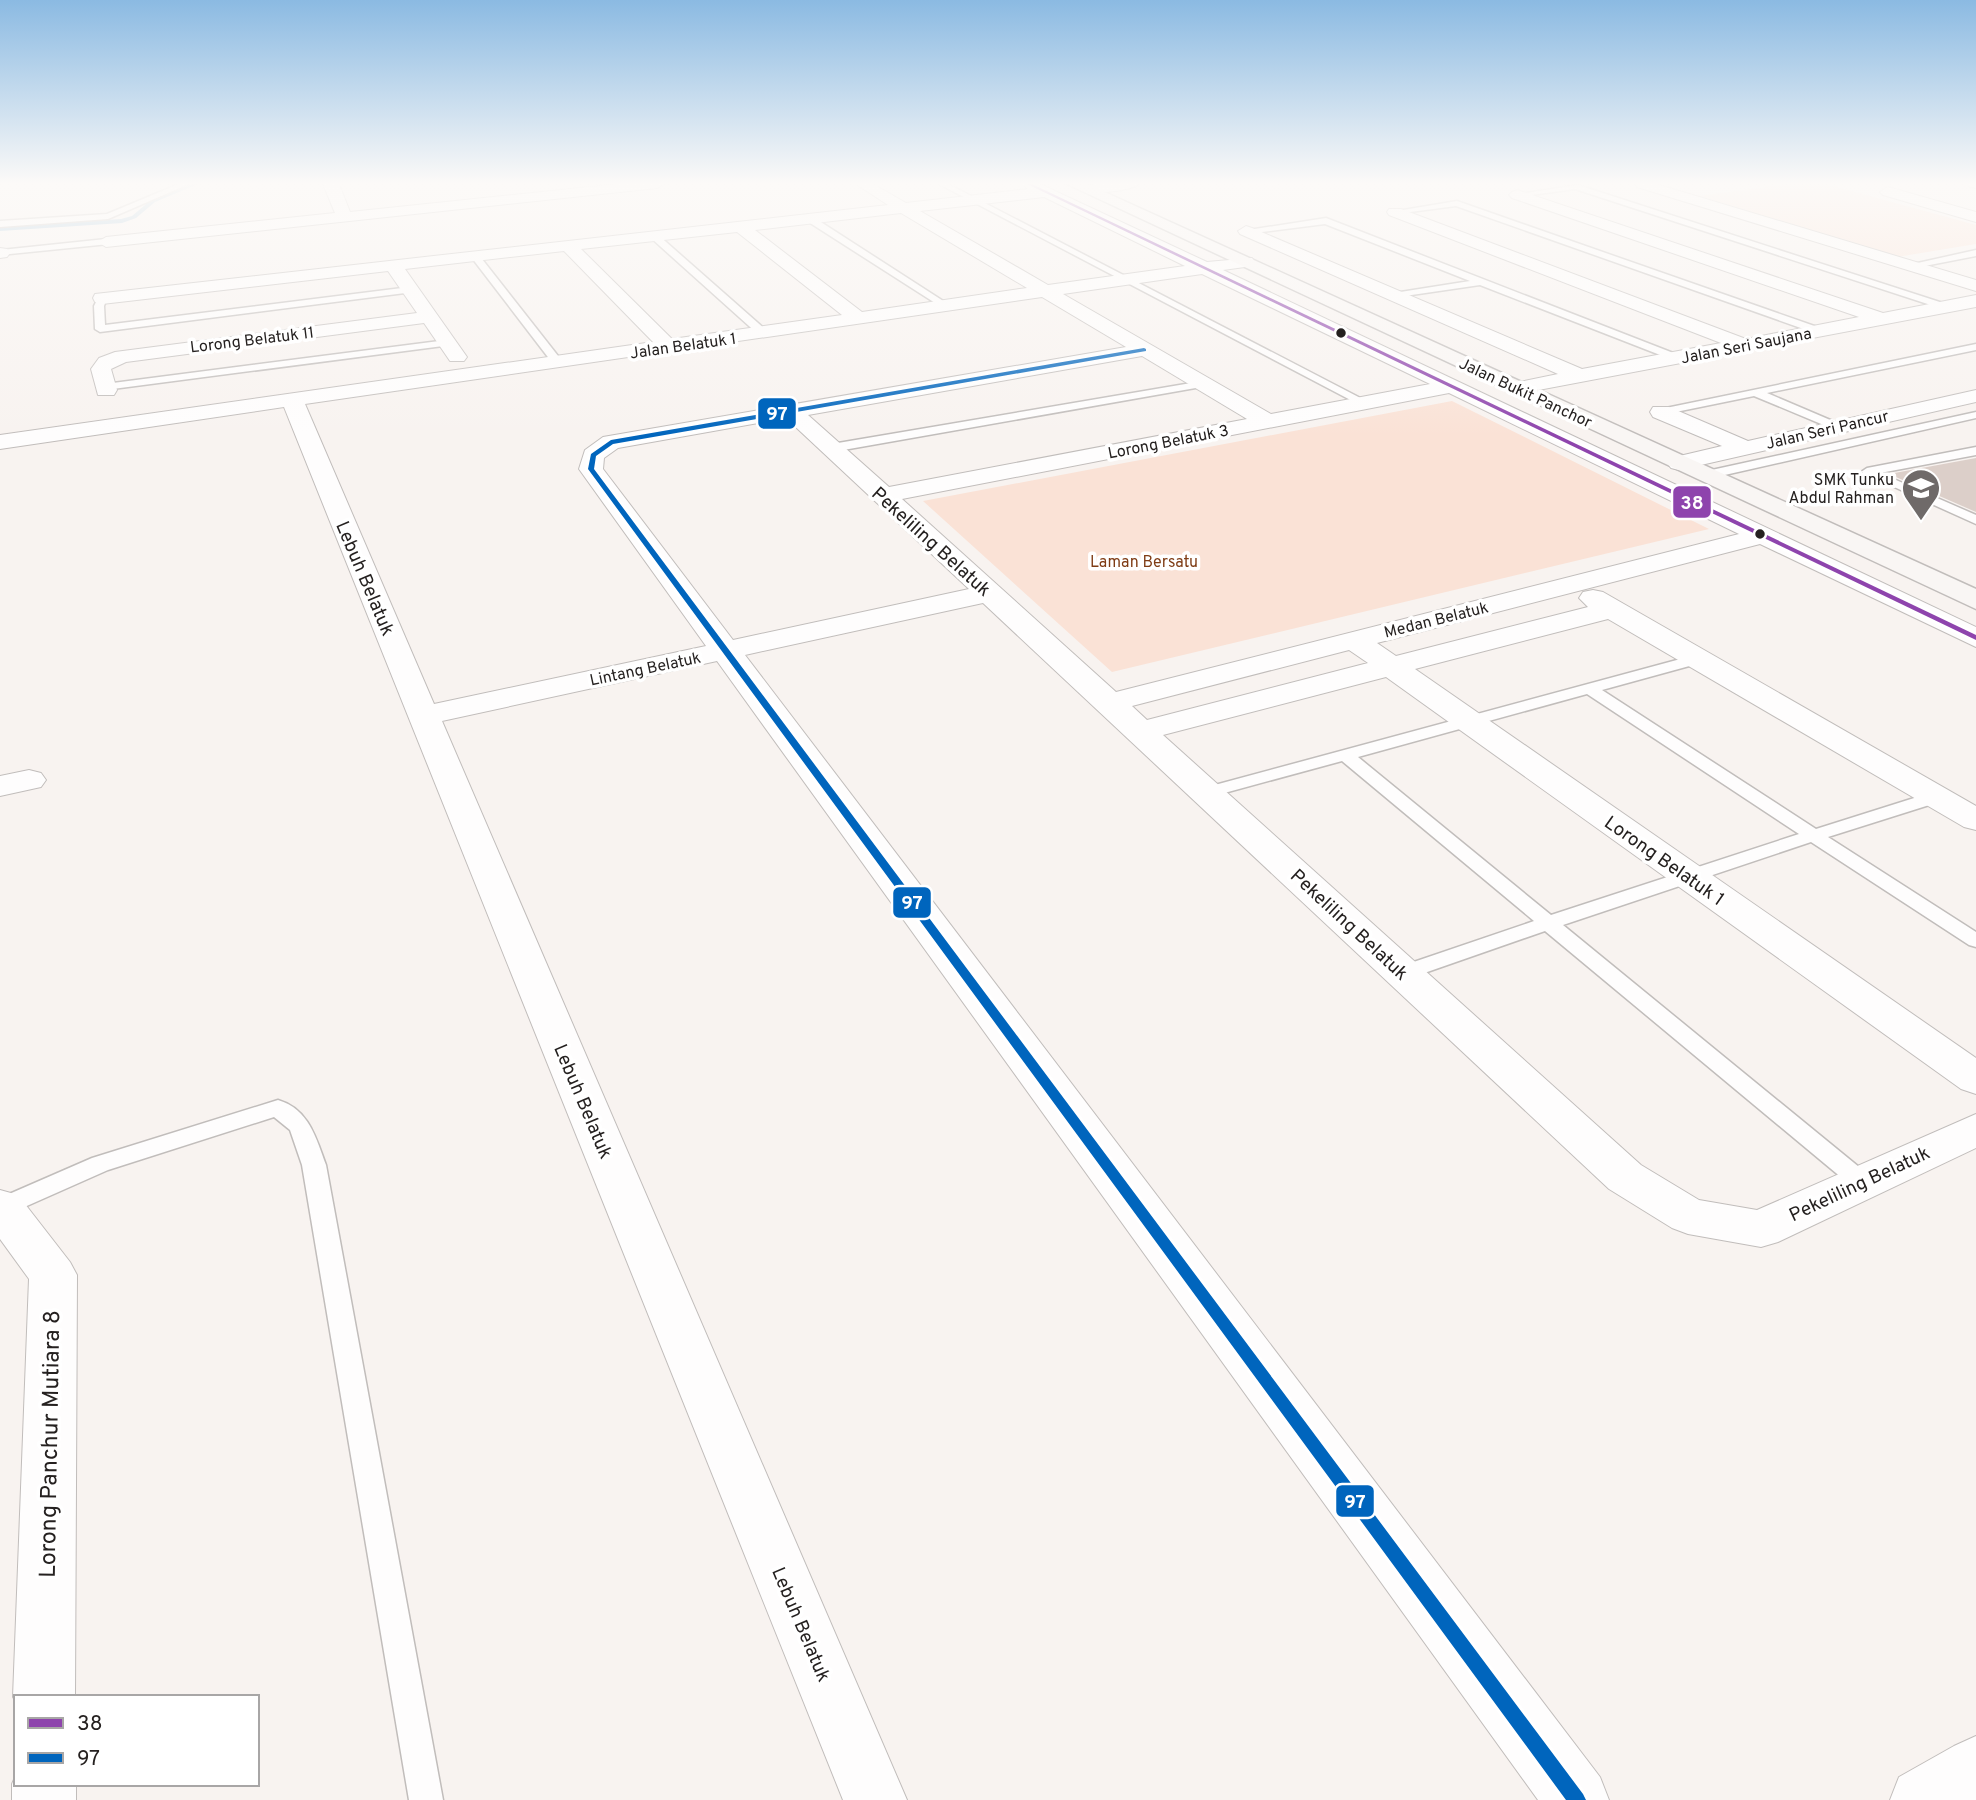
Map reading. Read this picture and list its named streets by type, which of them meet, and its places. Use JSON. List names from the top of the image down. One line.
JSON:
{"streets":{"main road":["Jalan Bukit Panchor"],"street":["Lorong Belatuk 11","Jalan Belatuk 1","Jalan Seri Saujana","Jalan Seri Pancur","Lorong Belatuk 3","Pekeliling Belatuk","Lebuh Belatuk","Medan Belatuk","Lintang Belatuk","Lorong Belatuk 1","Lorong Panchur Mutiara 8"]},"crossings":[["Jalan Belatuk 1","Lebuh Belatuk"],["Jalan Seri Saujana","Jalan Bukit Panchor"],["Jalan Bukit Panchor","Jalan Seri Pancur"],["Lorong Belatuk 3","Pekeliling Belatuk"],["Pekeliling Belatuk","Medan Belatuk"],["Pekeliling Belatuk","Lintang Belatuk"],["Lebuh Belatuk","Lintang Belatuk"],["Medan Belatuk","Lorong Belatuk 1"]],"parks":["Laman Bersatu"],"places":{"school or university":["SMK Tunku Abdul Rahman"]},"lines":["transit line 38","transit line 97"],"legend":["38","97"]}
